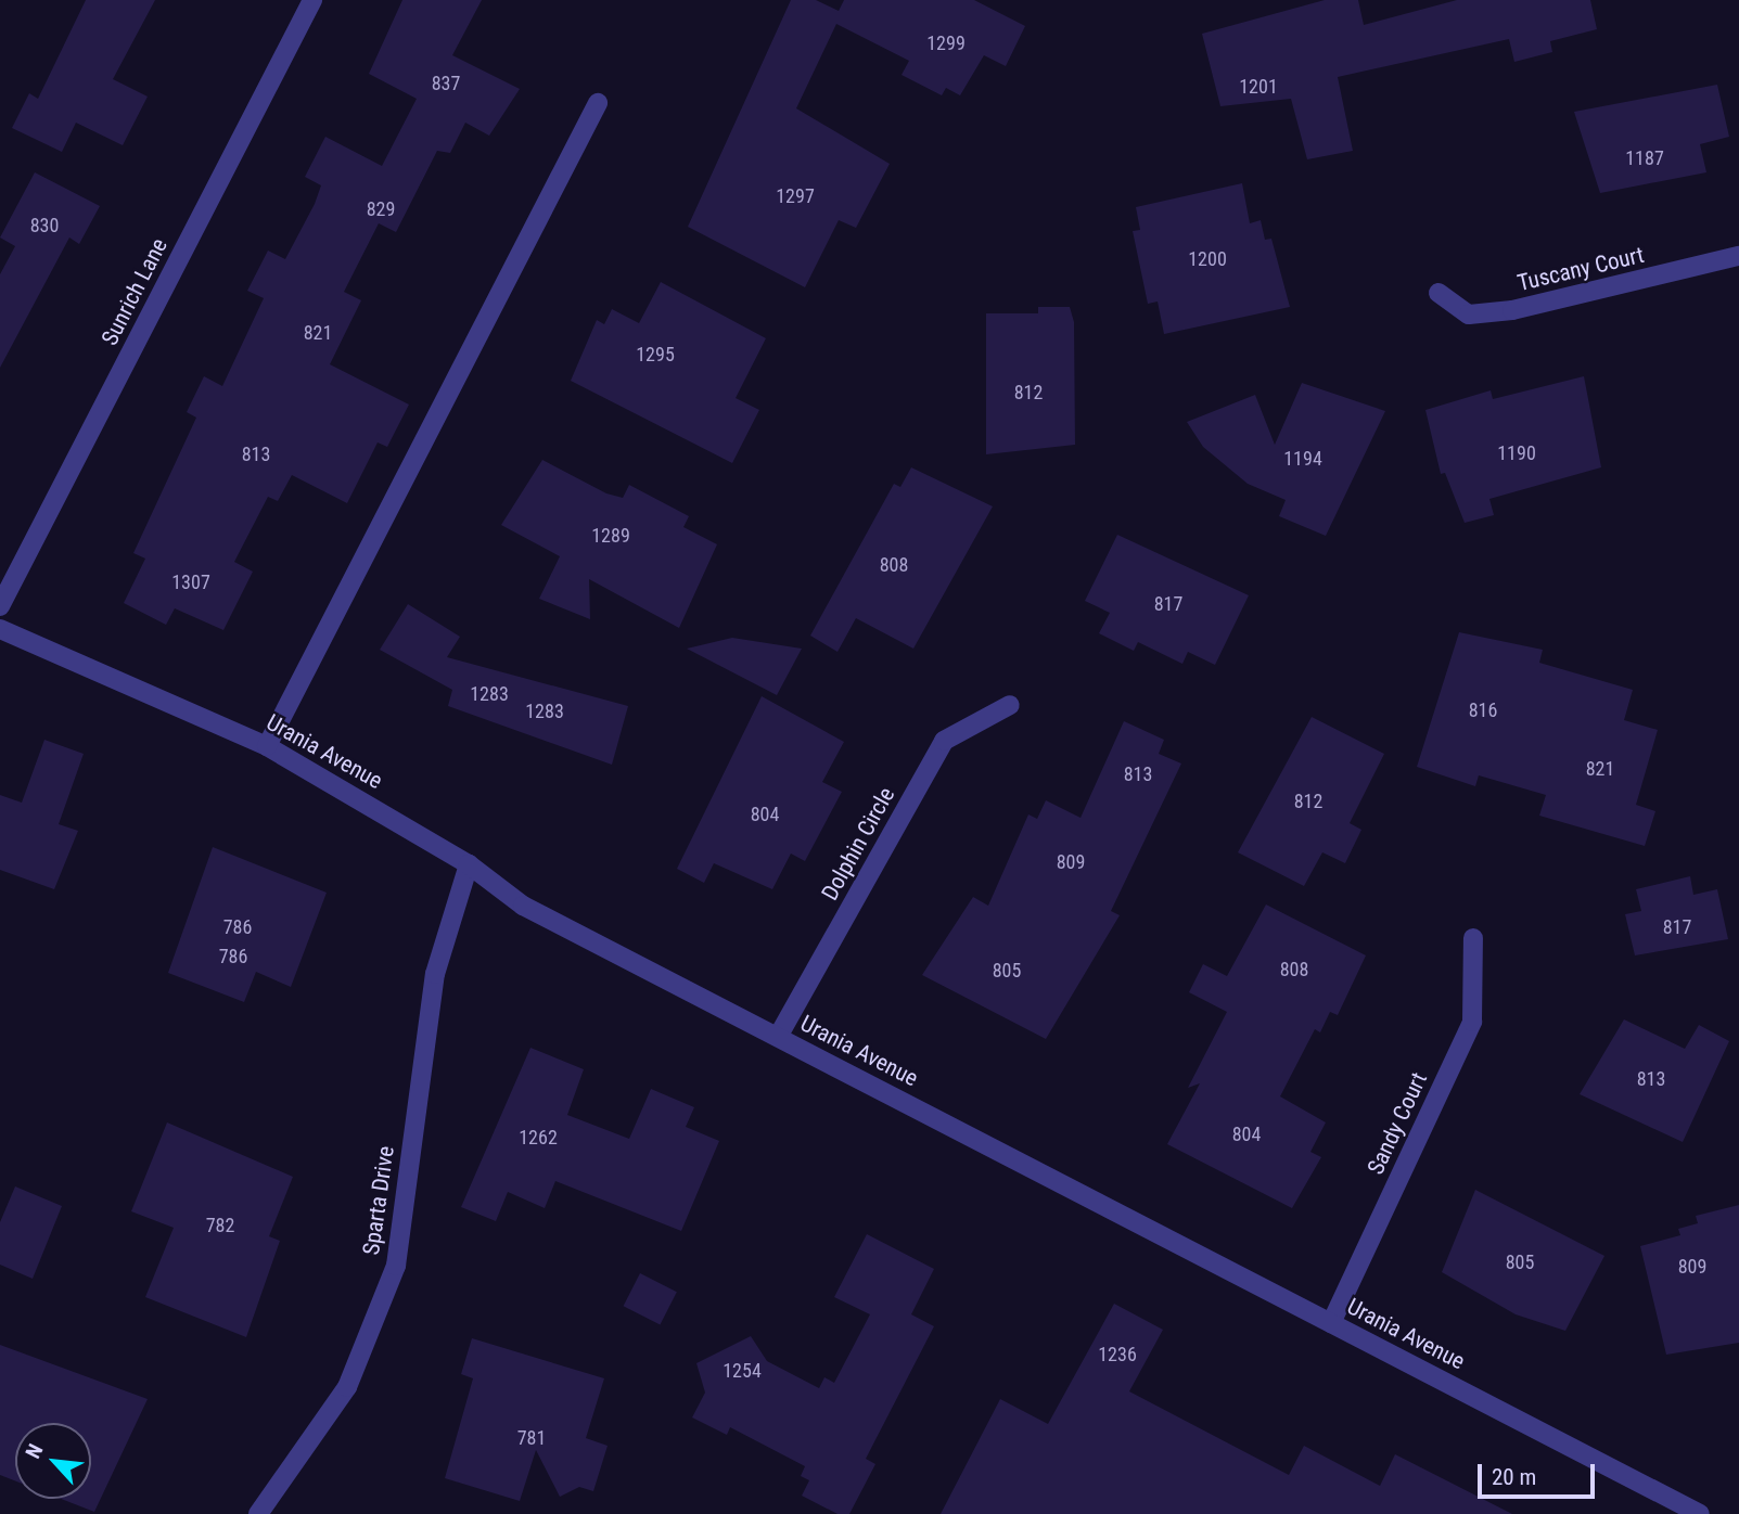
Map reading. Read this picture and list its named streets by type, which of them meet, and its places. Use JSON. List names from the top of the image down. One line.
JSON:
{"streets":{"street":["Tuscany Court","Sunrich Lane","Urania Avenue","Dolphin Circle","Sandy Court","Sparta Drive"]},"crossings":[["Urania Avenue","Dolphin Circle"],["Urania Avenue","Sandy Court"],["Urania Avenue","Sparta Drive"]],"house_numbers":["1299","837","1201","1187","1297","829","830","1200","821","1295","812","1190","813","1194","1289","808","1307","817","1283","816","1283","821","813","812","804","809","786","817","786","808","805","813","804","1262","782","805","809","1236","1254","781"],"scale_bar":"20 m","north":"top left"}
